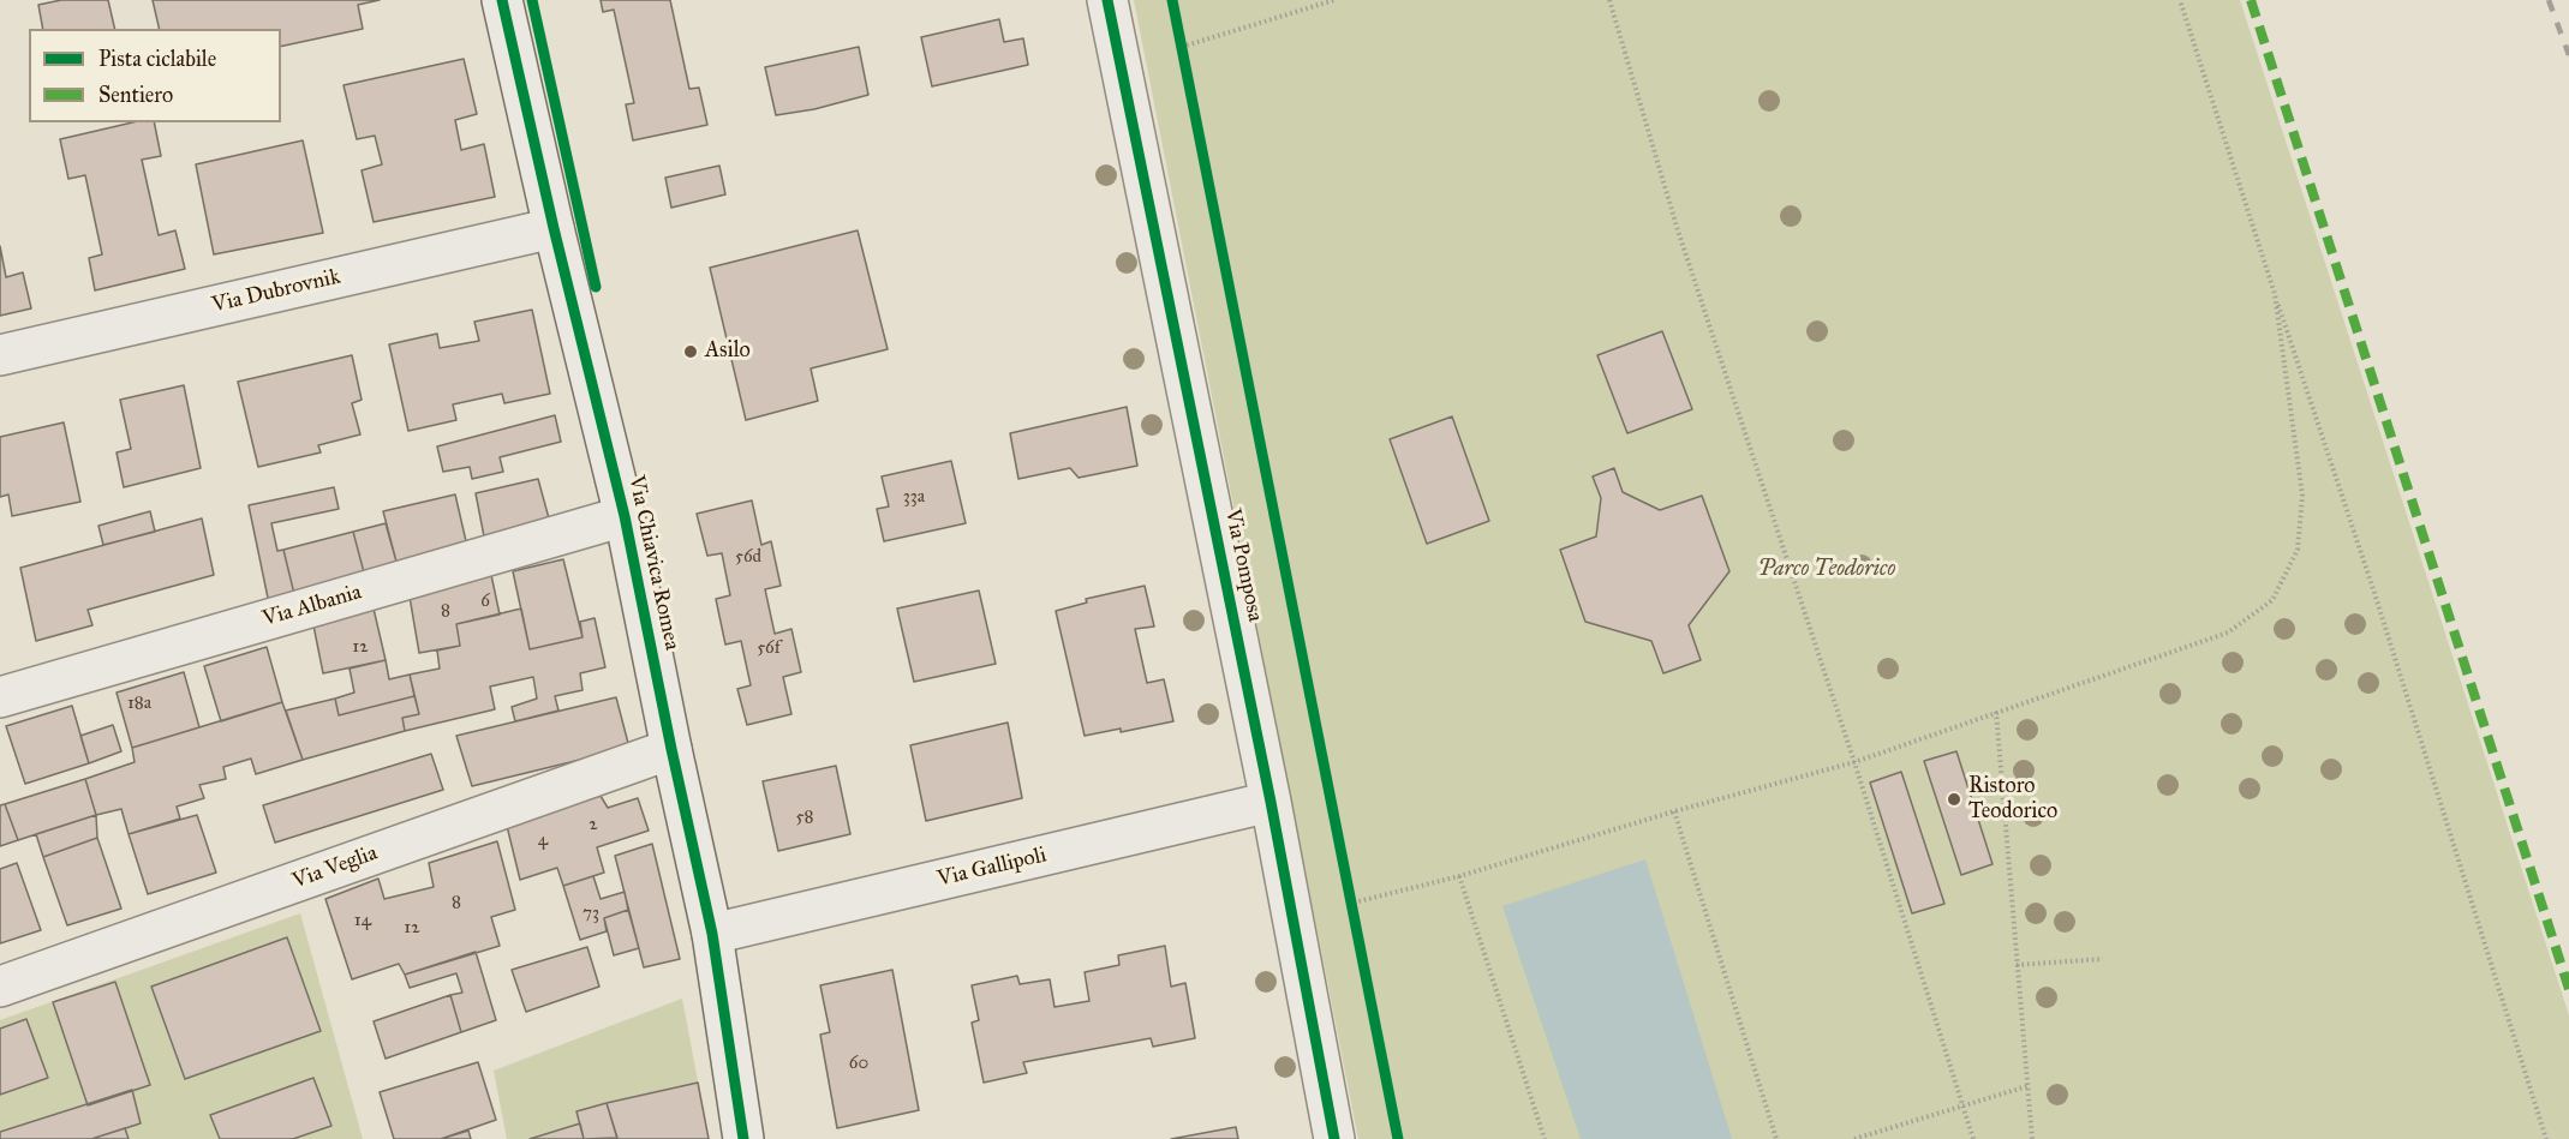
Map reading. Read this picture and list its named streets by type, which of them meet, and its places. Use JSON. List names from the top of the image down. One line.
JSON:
{"streets":{"street":["Via Dubrovnik","Via Chiavica Romea","Via Pomposa","Via Albania","Via Veglia","Via Gallipoli"]},"crossings":[["Via Dubrovnik","Via Chiavica Romea"],["Via Chiavica Romea","Via Albania"],["Via Chiavica Romea","Via Veglia"],["Via Chiavica Romea","Via Gallipoli"],["Via Pomposa","Via Gallipoli"]],"parks":["Parco Teodorico"],"places":["Asilo","Ristoro Teodorico"],"house_numbers":["33a","56d","6","8","12","56f","18a","58","2","4","8","73","14","12","60"],"legend":["Pista ciclabile","Sentiero"]}
